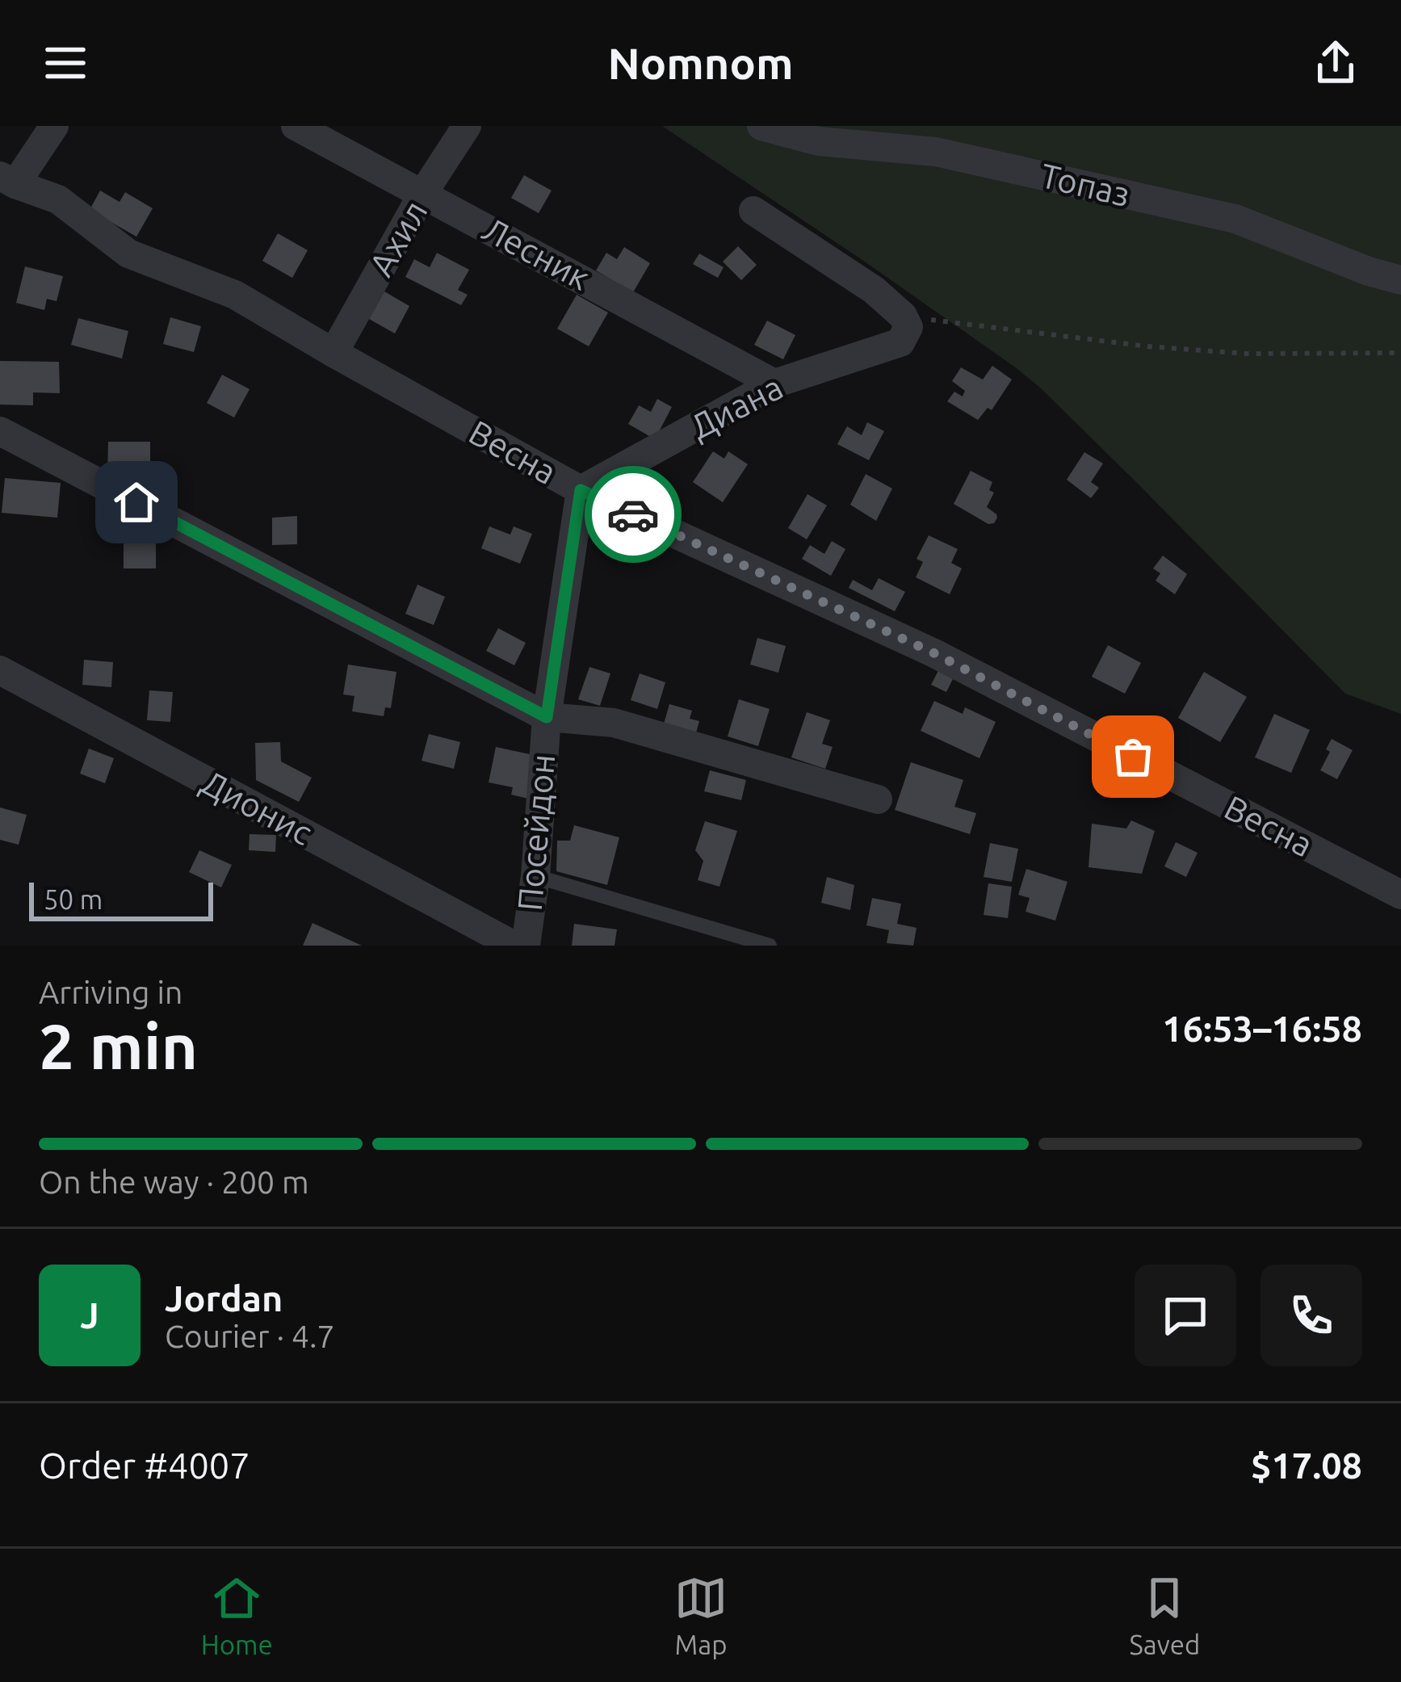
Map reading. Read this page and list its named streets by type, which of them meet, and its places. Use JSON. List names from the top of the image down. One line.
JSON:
{"streets":{"street":["Топаз","Ахил","Лесник","Диана","Весна","Дионис","Посейдон"]},"crossings":[["Ахил","Лесник"],["Ахил","Весна"],["Лесник","Диана"],["Диана","Весна"],["Диана","Посейдон"],["Весна","Посейдон"]],"scale_bar":"50 m","page":{"header":"Nomnom","scale":"50 m","heading":["2 min","Arriving in","16:53–16:58"],"panel":["Jordan","Courier · 4.7","Order #4007","$17.08"],"bar":"On the way · 200 m","round":"J","tabs":["Home","Map","Saved"]}}
